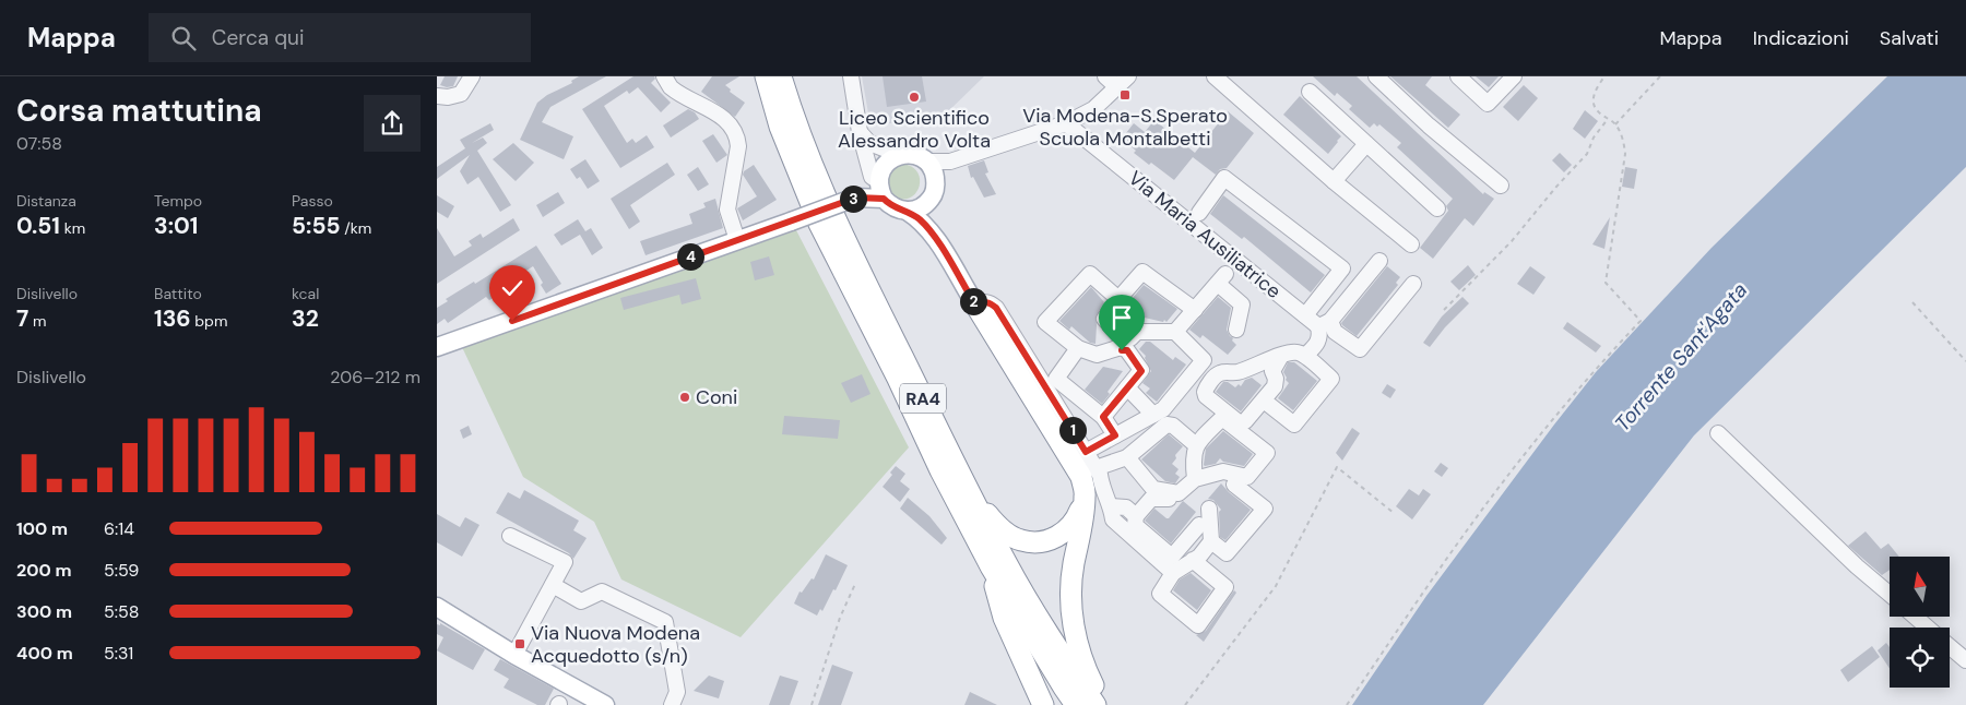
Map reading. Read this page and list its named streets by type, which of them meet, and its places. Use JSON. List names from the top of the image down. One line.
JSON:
{"streets":{"highway":["RA4"],"street":["Via Maria Ausiliatrice"]},"water":["Torrente Sant'Agata"],"places":{"transit":["Via Modena-S.Sperato Scuola Montalbetti","Via Nuova Modena Acquedotto (s/n)"],"other":["Liceo Scientifico Alessandro Volta","Coni"]},"north":"top","page":{"header":"Mappa","search":"Cerca qui","nav":["Mappa","Indicazioni","Salvati"],"heading":["Corsa mattutina","07:58"],"stats":[["Distanza","0.51 km"],["Tempo","3:01"],["Passo","5:55 /km"],["Dislivello","7 m"],["Battito","136 bpm"],["kcal","32"]],"pins":["3","4","2","1"],"chart":["Dislivello","206–212 m"],"list":[{"name":"100 m","note":"6:14"},{"name":"200 m","note":"5:59"},{"name":"300 m","note":"5:58"},{"name":"400 m","note":"5:31"}]}}
